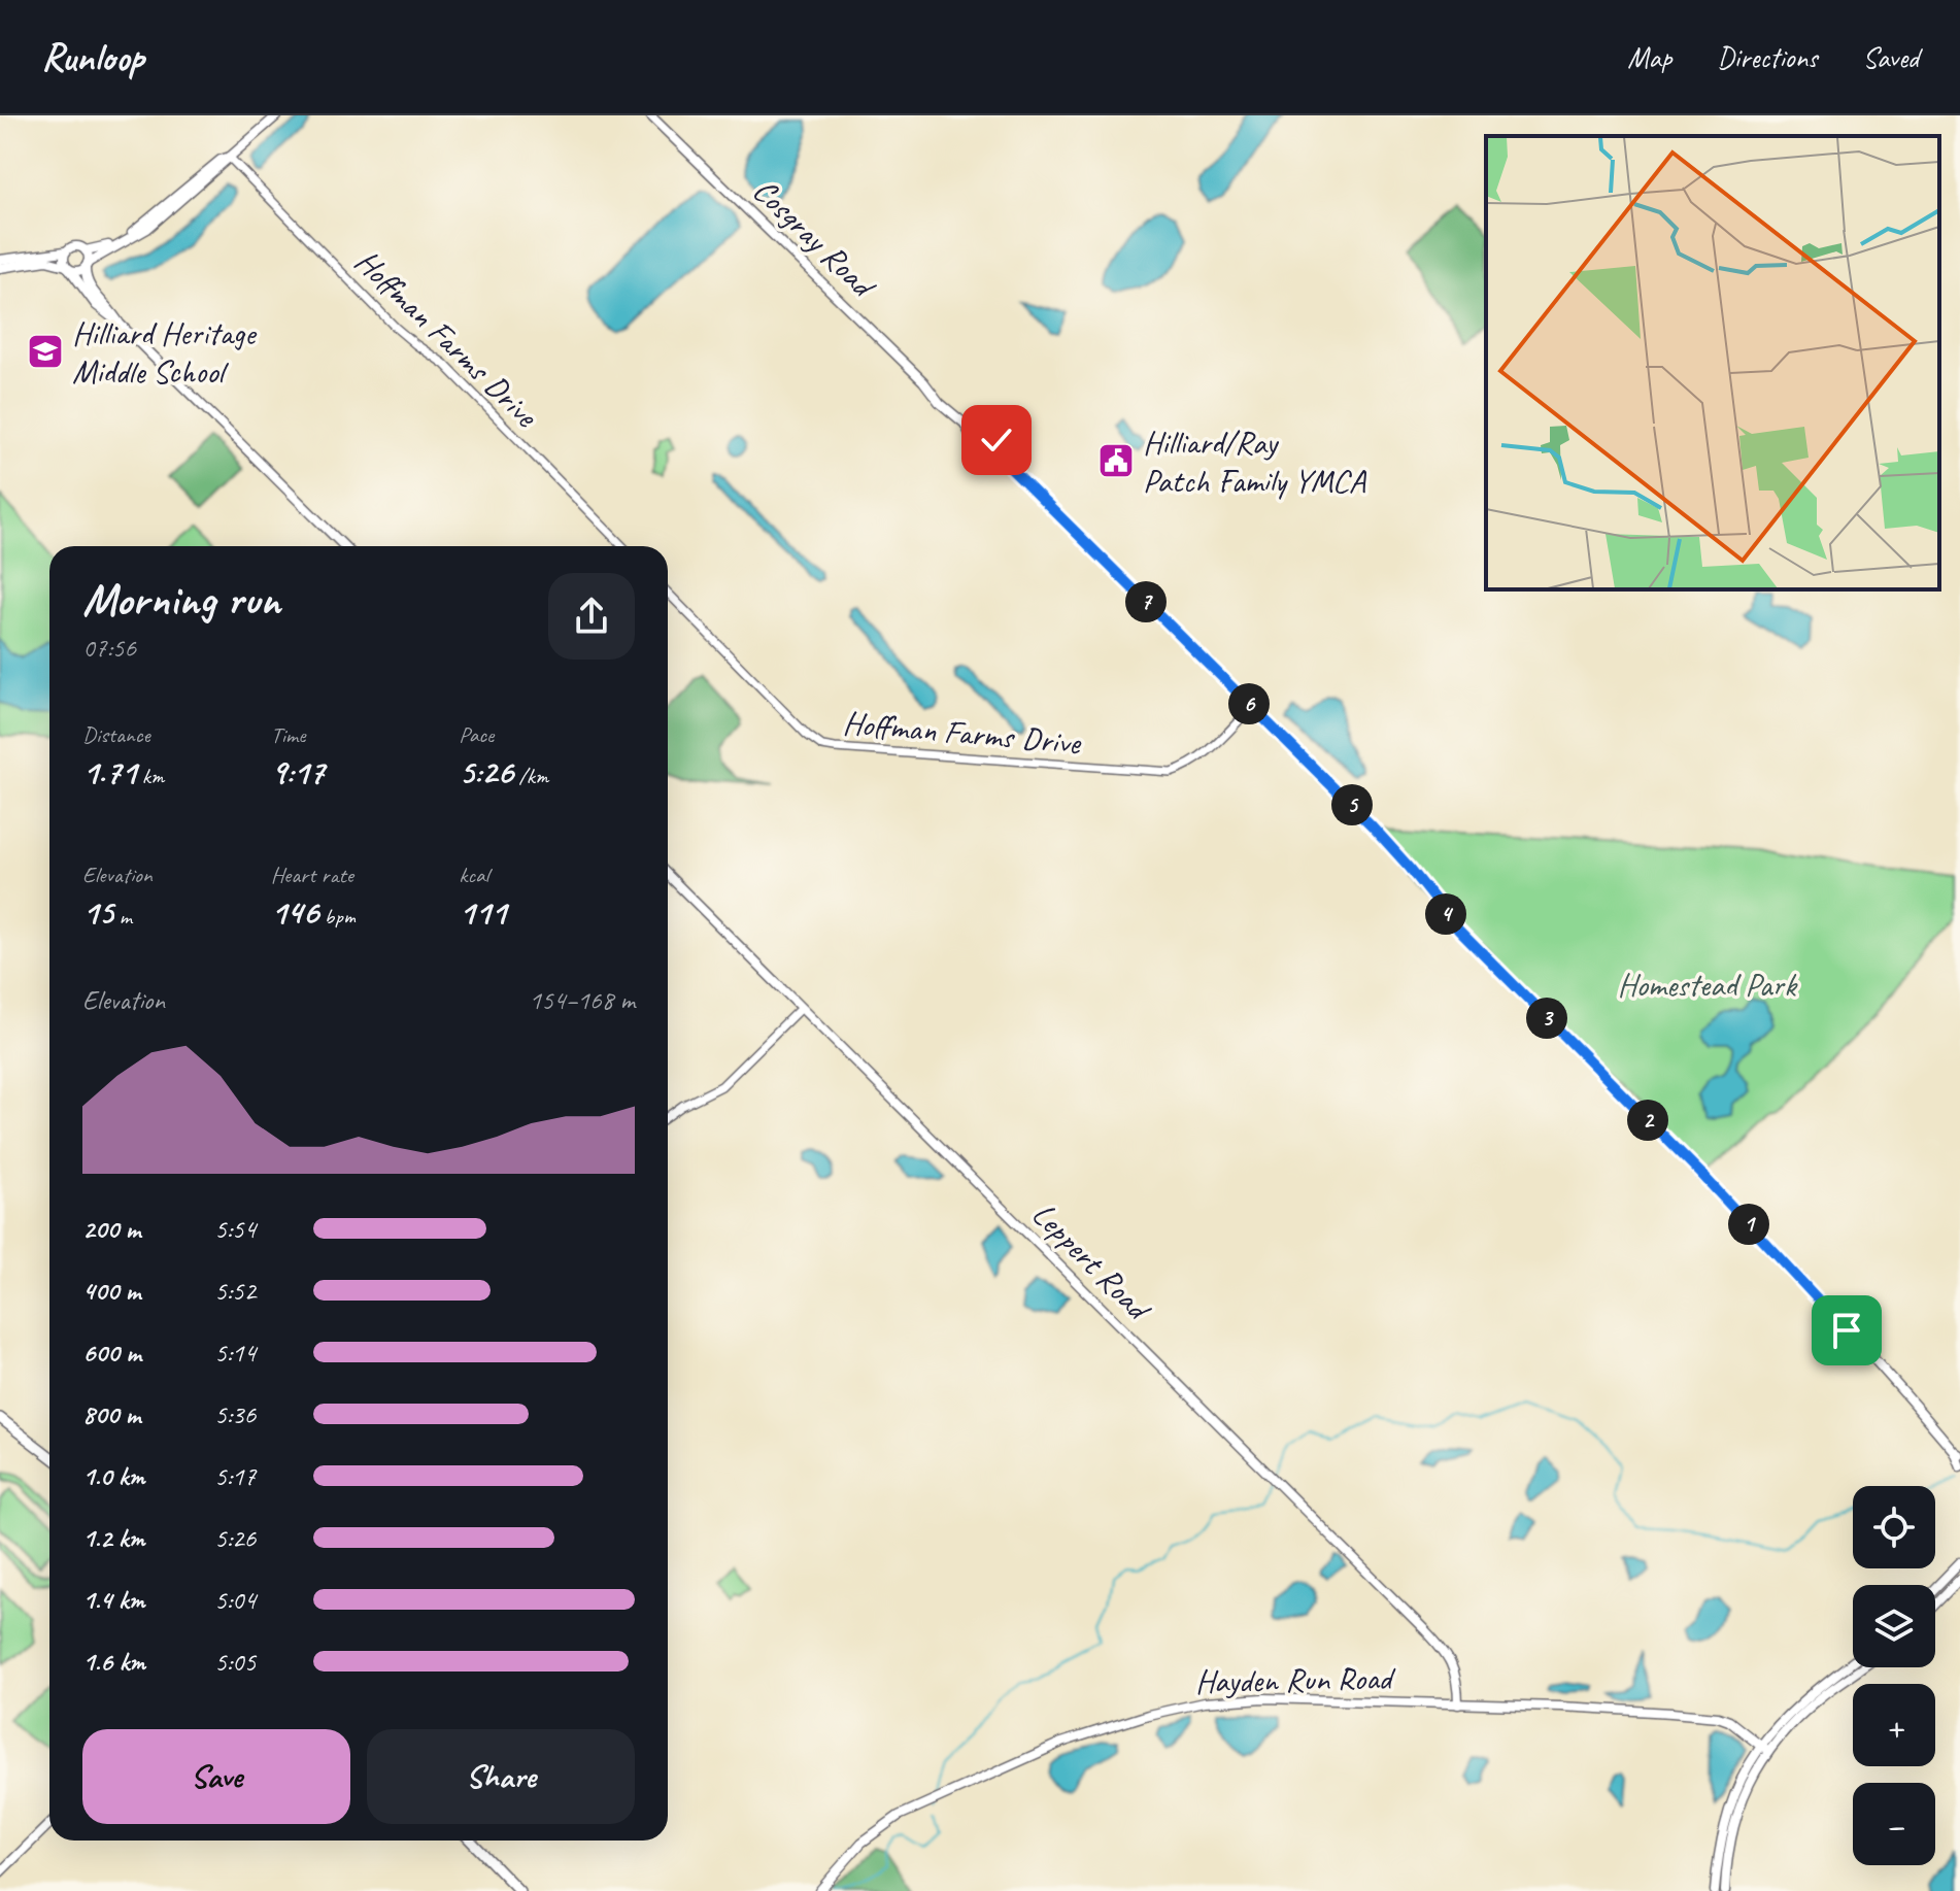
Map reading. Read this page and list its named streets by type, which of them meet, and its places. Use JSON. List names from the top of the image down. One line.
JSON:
{"streets":{"main road":["Cosgray Road","Leppert Road","Hayden Run Road"],"street":["Hoffman Farms Drive"]},"crossings":[["Leppert Road","Hayden Run Road"]],"parks":["Homestead Park"],"places":{"school or university":["Hilliard Heritage Middle School"],"public building":["Hilliard/Ray Patch Family YMCA"]},"page":{"header":"Runloop","nav":["Map","Directions","Saved"],"heading":["Morning run","07:56"],"pins":["7","6","5","4","3","2","1"],"stats":[["Distance","1.71 km"],["Time","9:17"],["Pace","5:26 /km"],["Elevation","15 m"],["Heart rate","146 bpm"],["kcal","111"]],"chart":["Elevation","154–168 m"],"list":[{"name":"200 m","note":"5:54"},{"name":"400 m","note":"5:52"},{"name":"600 m","note":"5:14"},{"name":"800 m","note":"5:36"},{"name":"1.0 km","note":"5:17"},{"name":"1.2 km","note":"5:26"},{"name":"1.4 km","note":"5:04"},{"name":"1.6 km","note":"5:05"}],"map_buttons":["+","−"],"buttons":["Save","Share"]}}
